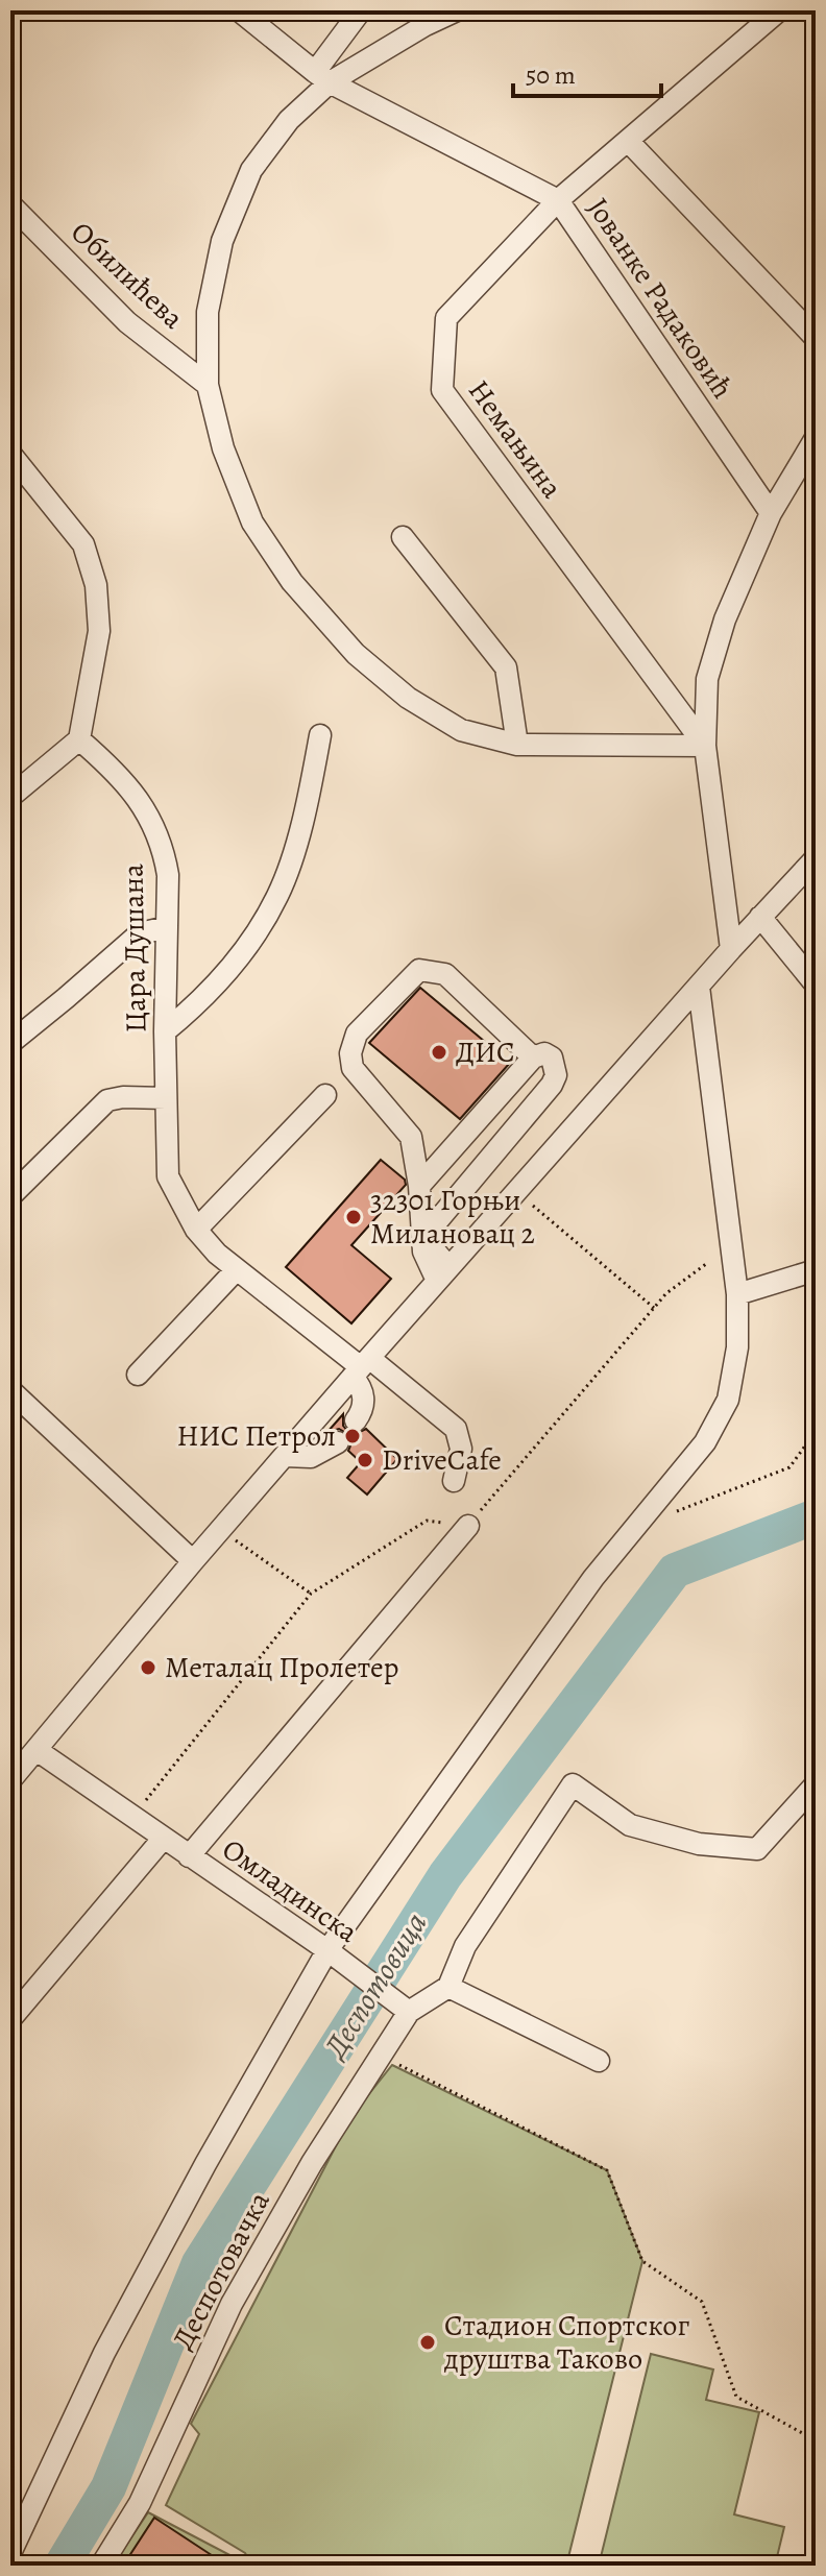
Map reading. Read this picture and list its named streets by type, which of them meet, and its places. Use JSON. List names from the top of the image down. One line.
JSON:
{"streets":{"street":["Обилићева","Јованке Радаковић","Немањина","Цара Душана","Омладинска","Деспотовачка"]},"crossings":[["Јованке Радаковић","Немањина"],["Омладинска","Деспотовачка"]],"water":["Деспотовица"],"places":["ДИС","32301 Горњи Милановац 2","НИС Петрол","DriveCafe","Металац Пролетер","Стадион Спортског друштва Таково"],"scale_bar":"50 m"}
